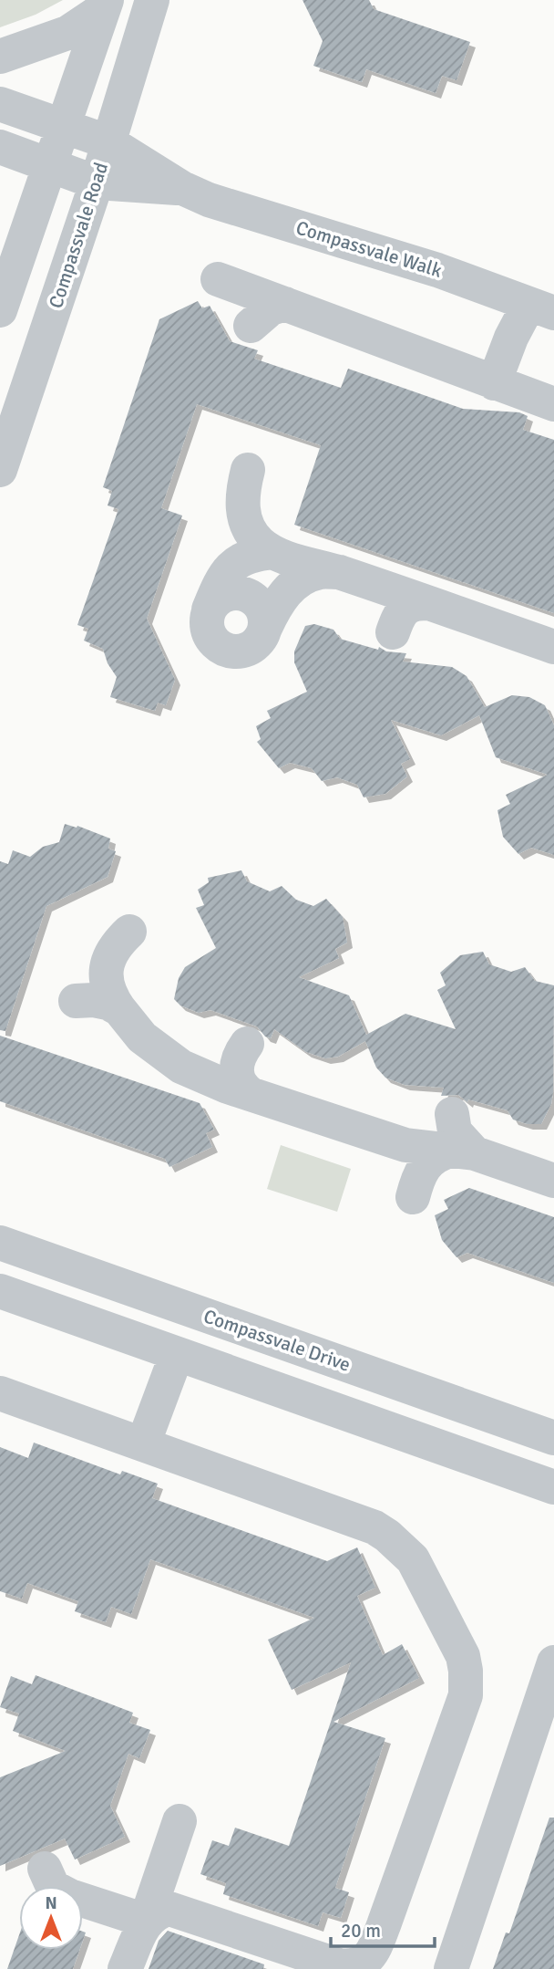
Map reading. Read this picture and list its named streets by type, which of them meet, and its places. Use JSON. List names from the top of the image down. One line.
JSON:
{"streets":{"street":["Compassvale Road","Compassvale Walk","Compassvale Drive"]},"crossings":[["Compassvale Road","Compassvale Walk"]],"scale_bar":"20 m","north":"top"}
